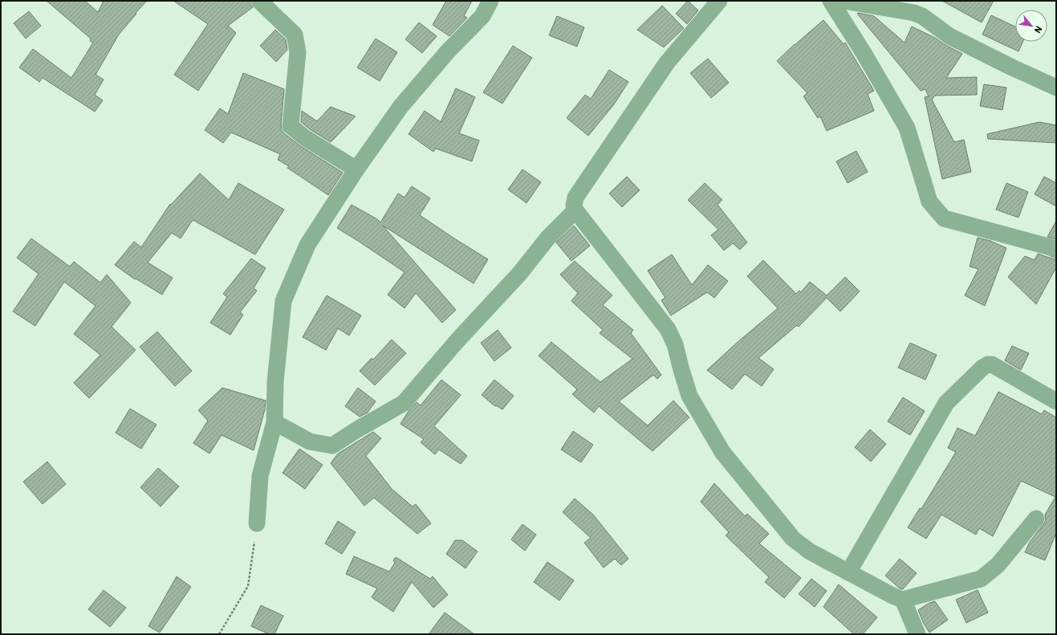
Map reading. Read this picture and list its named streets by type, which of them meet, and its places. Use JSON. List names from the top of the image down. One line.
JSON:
{"north":"bottom right"}
